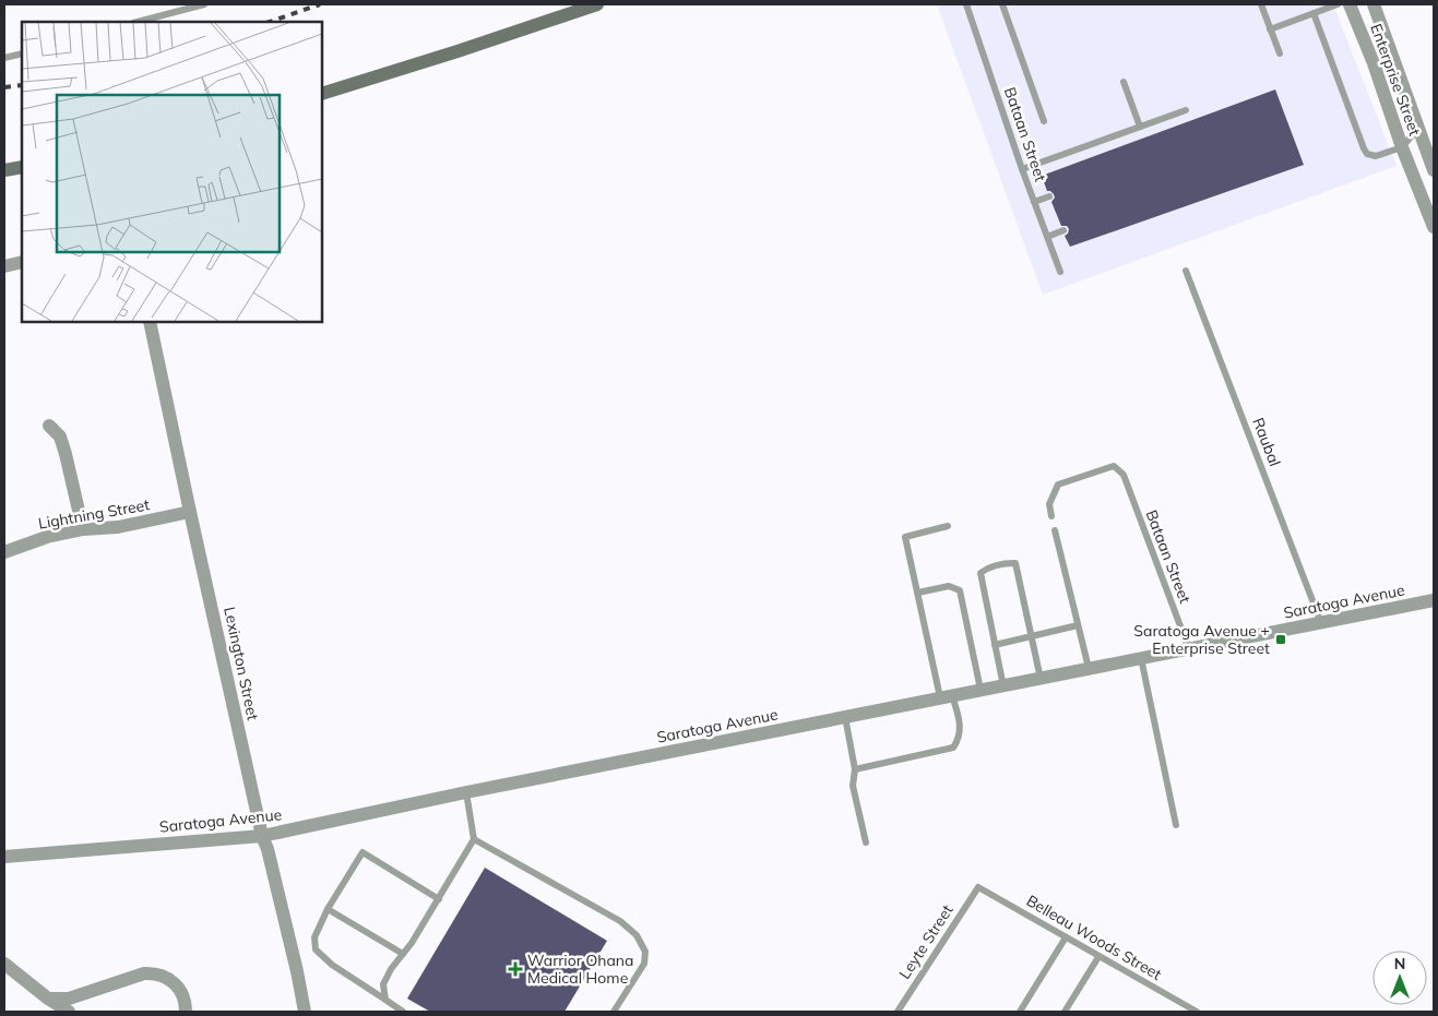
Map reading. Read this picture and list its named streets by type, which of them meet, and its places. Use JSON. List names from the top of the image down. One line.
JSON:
{"streets":{"street":["Enterprise Street","Lightning Street","Saratoga Avenue","Lexington Street"],"lane":["Bataan Street","Raubal","Belleau Woods Street","Leyte Street"]},"crossings":[["Bataan Street","Saratoga Avenue"],["Raubal","Saratoga Avenue"],["Lightning Street","Lexington Street"],["Saratoga Avenue","Lexington Street"],["Belleau Woods Street","Leyte Street"]],"places":{"transit":["Saratoga Avenue + Enterprise Street"],"health":["Warrior Ohana Medical Home"]},"north":"top"}
